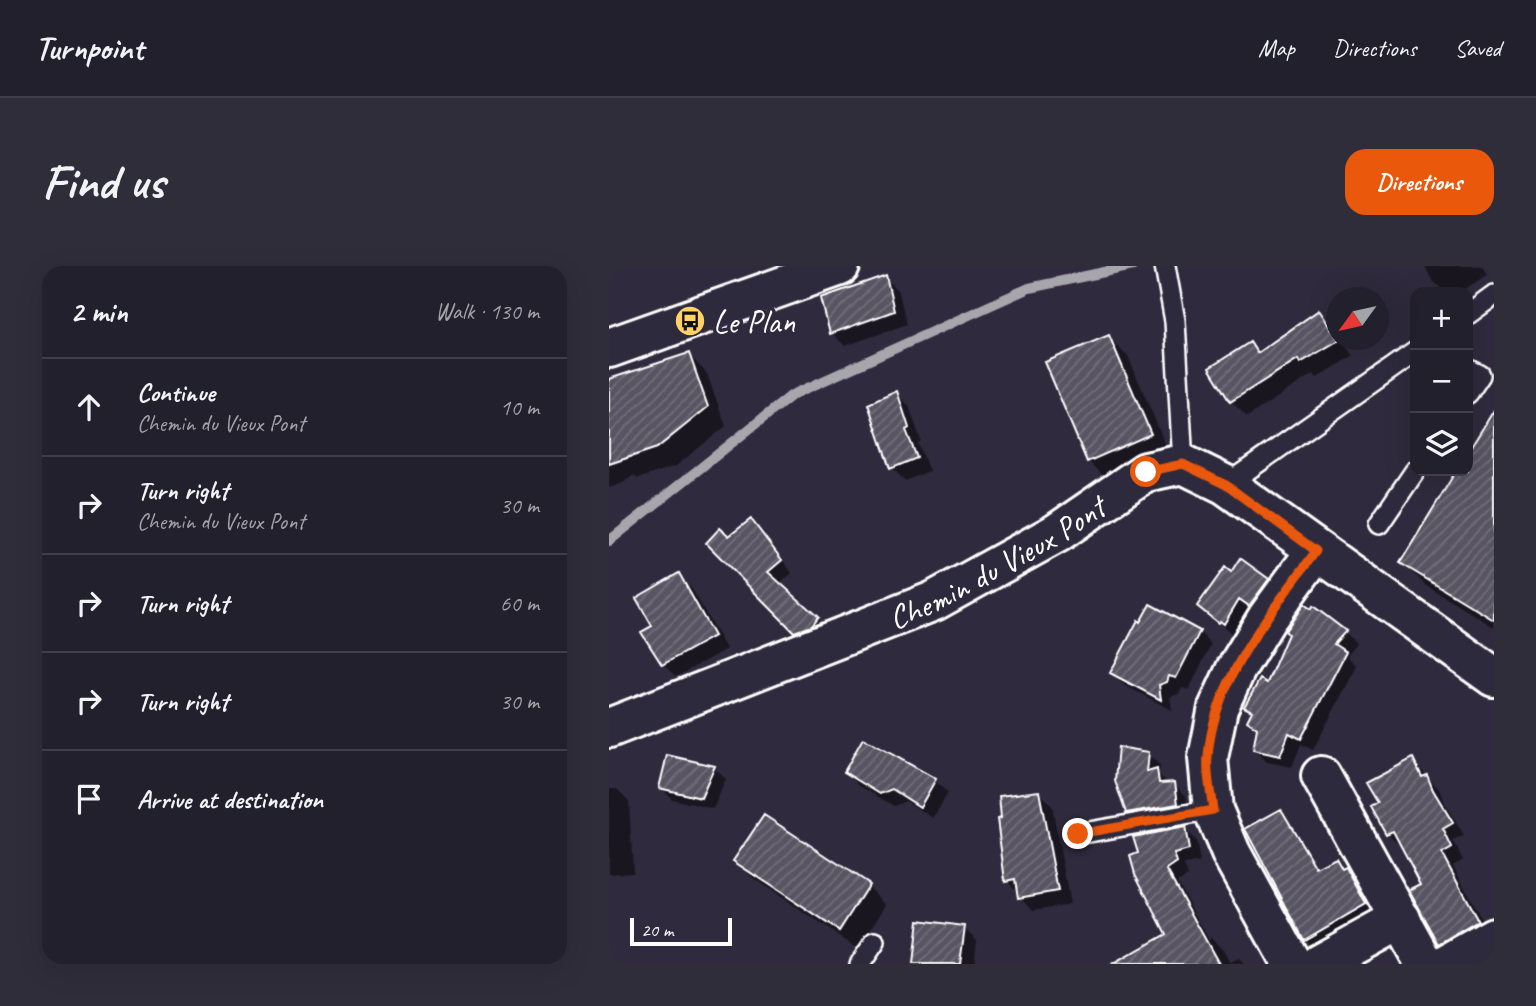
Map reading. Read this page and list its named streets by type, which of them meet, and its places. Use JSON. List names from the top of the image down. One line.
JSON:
{"streets":{"street":["Chemin du Vieux Pont"]},"places":{"bus stop":["Le Plan"]},"scale_bar":"20 m","north":"bottom left","page":{"header":"Turnpoint","nav":["Map","Directions","Saved"],"buttons":"Directions","title":"Find us","heading":["2 min","Walk · 130 m"],"map_buttons":["+","−"],"list":[["Continue","Chemin du Vieux Pont","10 m"],["Turn right","Chemin du Vieux Pont","30 m"],["Turn right","60 m"],["Turn right","30 m"],"Arrive at destination"],"scale":"20 m"}}
